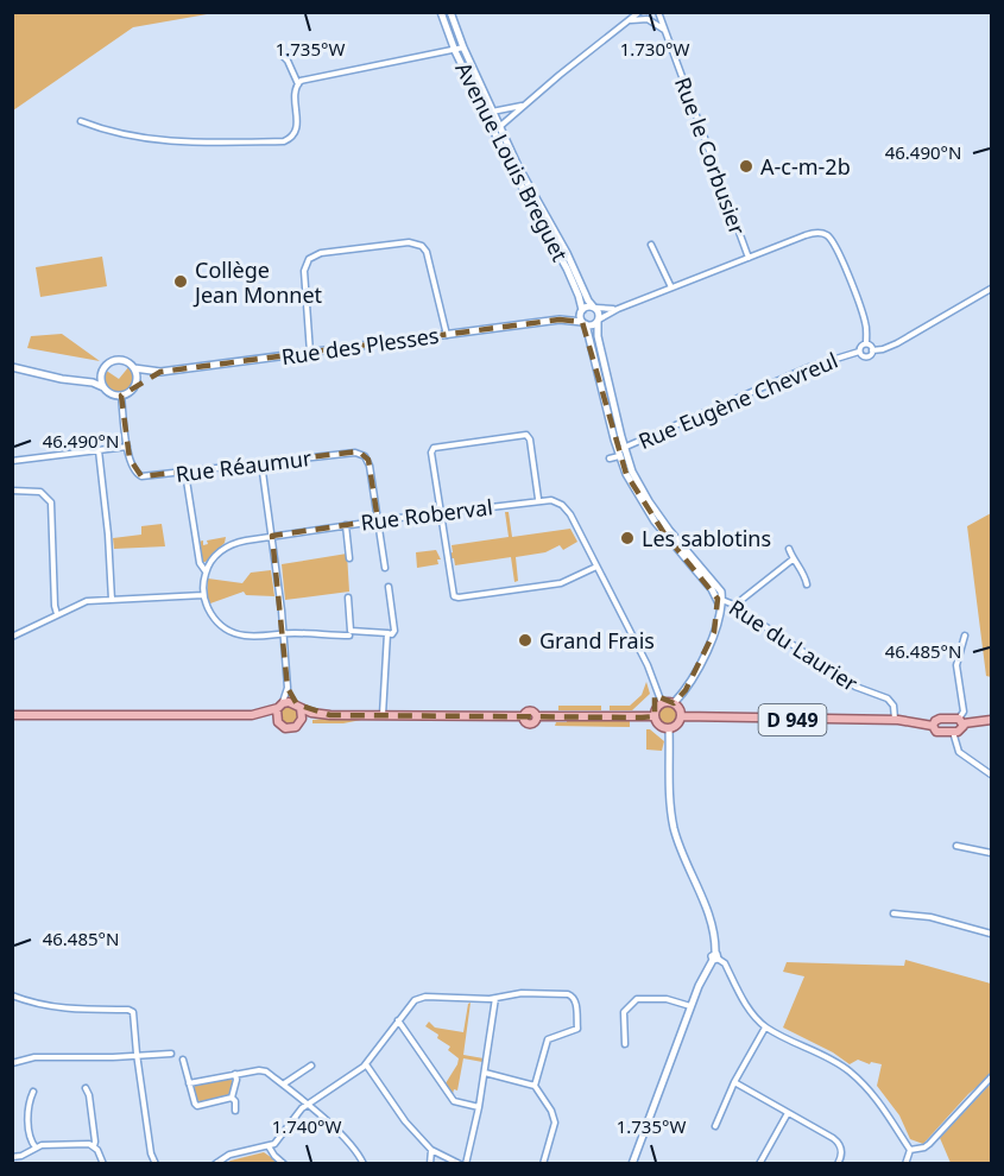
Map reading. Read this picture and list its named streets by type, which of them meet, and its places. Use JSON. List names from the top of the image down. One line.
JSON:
{"streets":{"main road":["D 949"],"street":["Rue le Corbusier","Avenue Louis Breguet","Rue des Plesses","Rue Eugène Chevreul","Rue Réaumur","Rue Roberval","Rue du Laurier"]},"crossings":[["Avenue Louis Breguet","Rue des Plesses"],["Rue des Plesses","Rue Réaumur"],["Rue Réaumur","Rue Roberval"],["Rue du Laurier","D 949"]],"places":["A-c-m-2b","Collège Jean Monnet","Les sablotins","Grand Frais"],"coordinates":["1.735°W","1.730°W","46.490°N","46.485°N","1.740°W"]}
